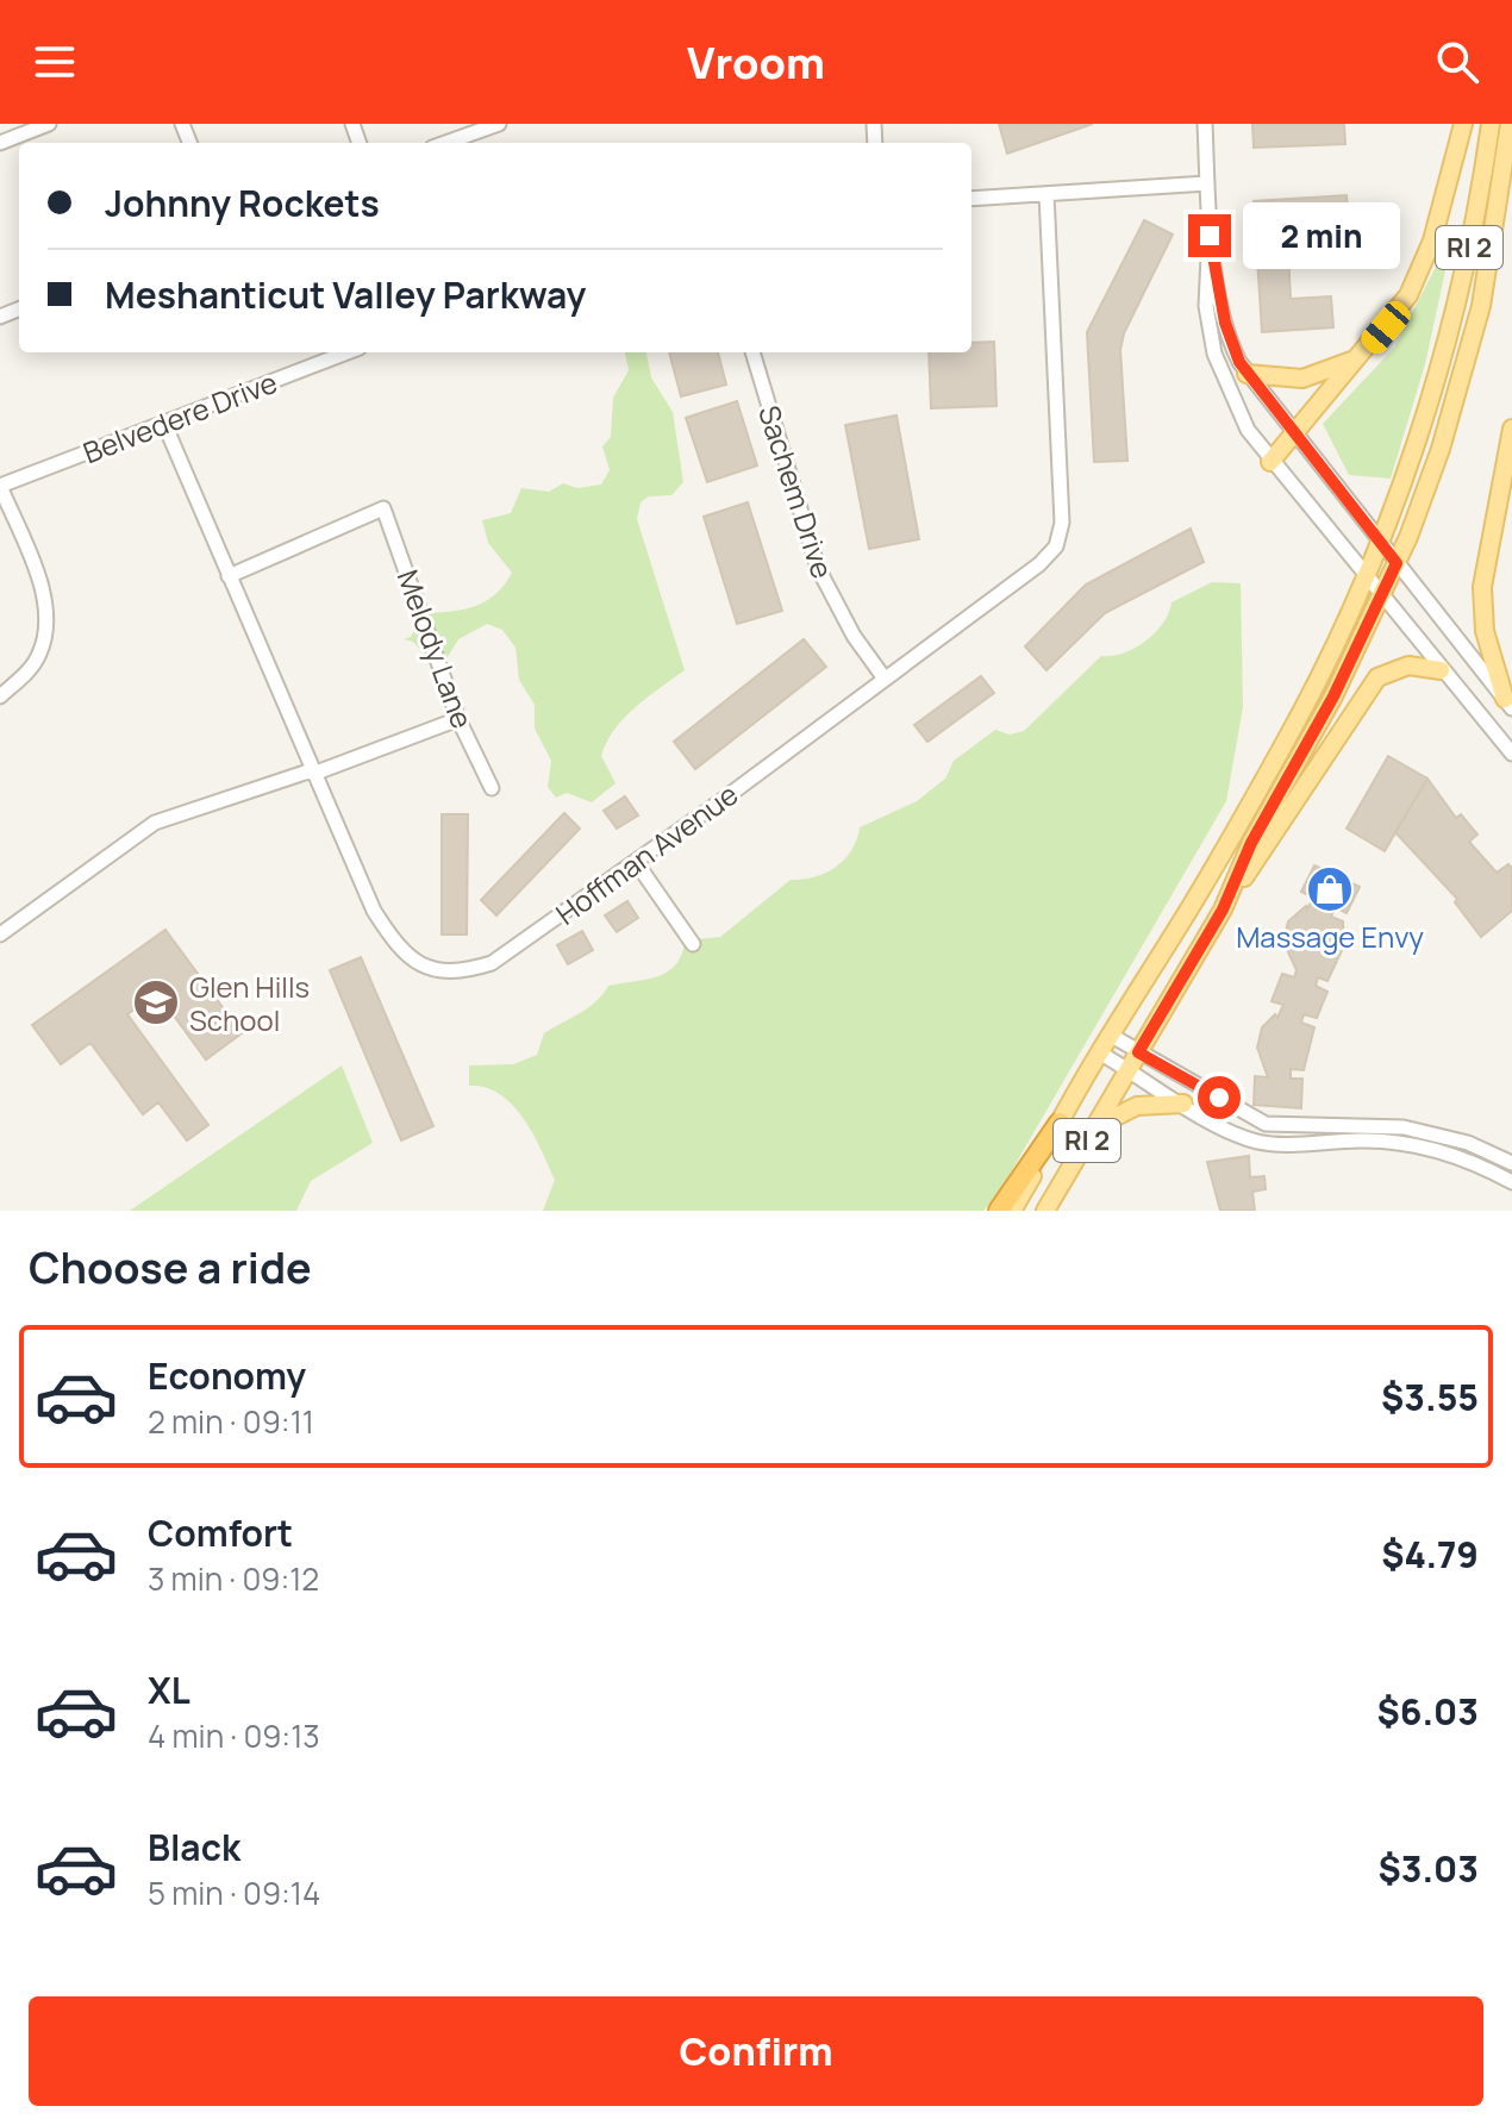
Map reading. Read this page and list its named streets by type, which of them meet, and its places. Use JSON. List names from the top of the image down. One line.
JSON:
{"streets":{"main road":["RI 2"],"street":["Belvedere Drive","Sachem Drive","Melody Lane","Hoffman Avenue"]},"crossings":[["Belvedere Drive","Hoffman Avenue"],["Sachem Drive","Hoffman Avenue"],["Melody Lane","Hoffman Avenue"]],"places":{"shop":["Massage Envy"],"school or university":["Glen Hills School"]},"page":{"header":"Vroom","banner":["Johnny Rockets","Meshanticut Valley Parkway"],"bubble":"2 min","heading":"Choose a ride","list":[{"name":"Economy","note":"2 min · 09:11","value":"$3.55"},{"name":"Comfort","note":"3 min · 09:12","value":"$4.79"},{"name":"XL","note":"4 min · 09:13","value":"$6.03"},{"name":"Black","note":"5 min · 09:14","value":"$3.03"}],"buttons":"Confirm"}}
